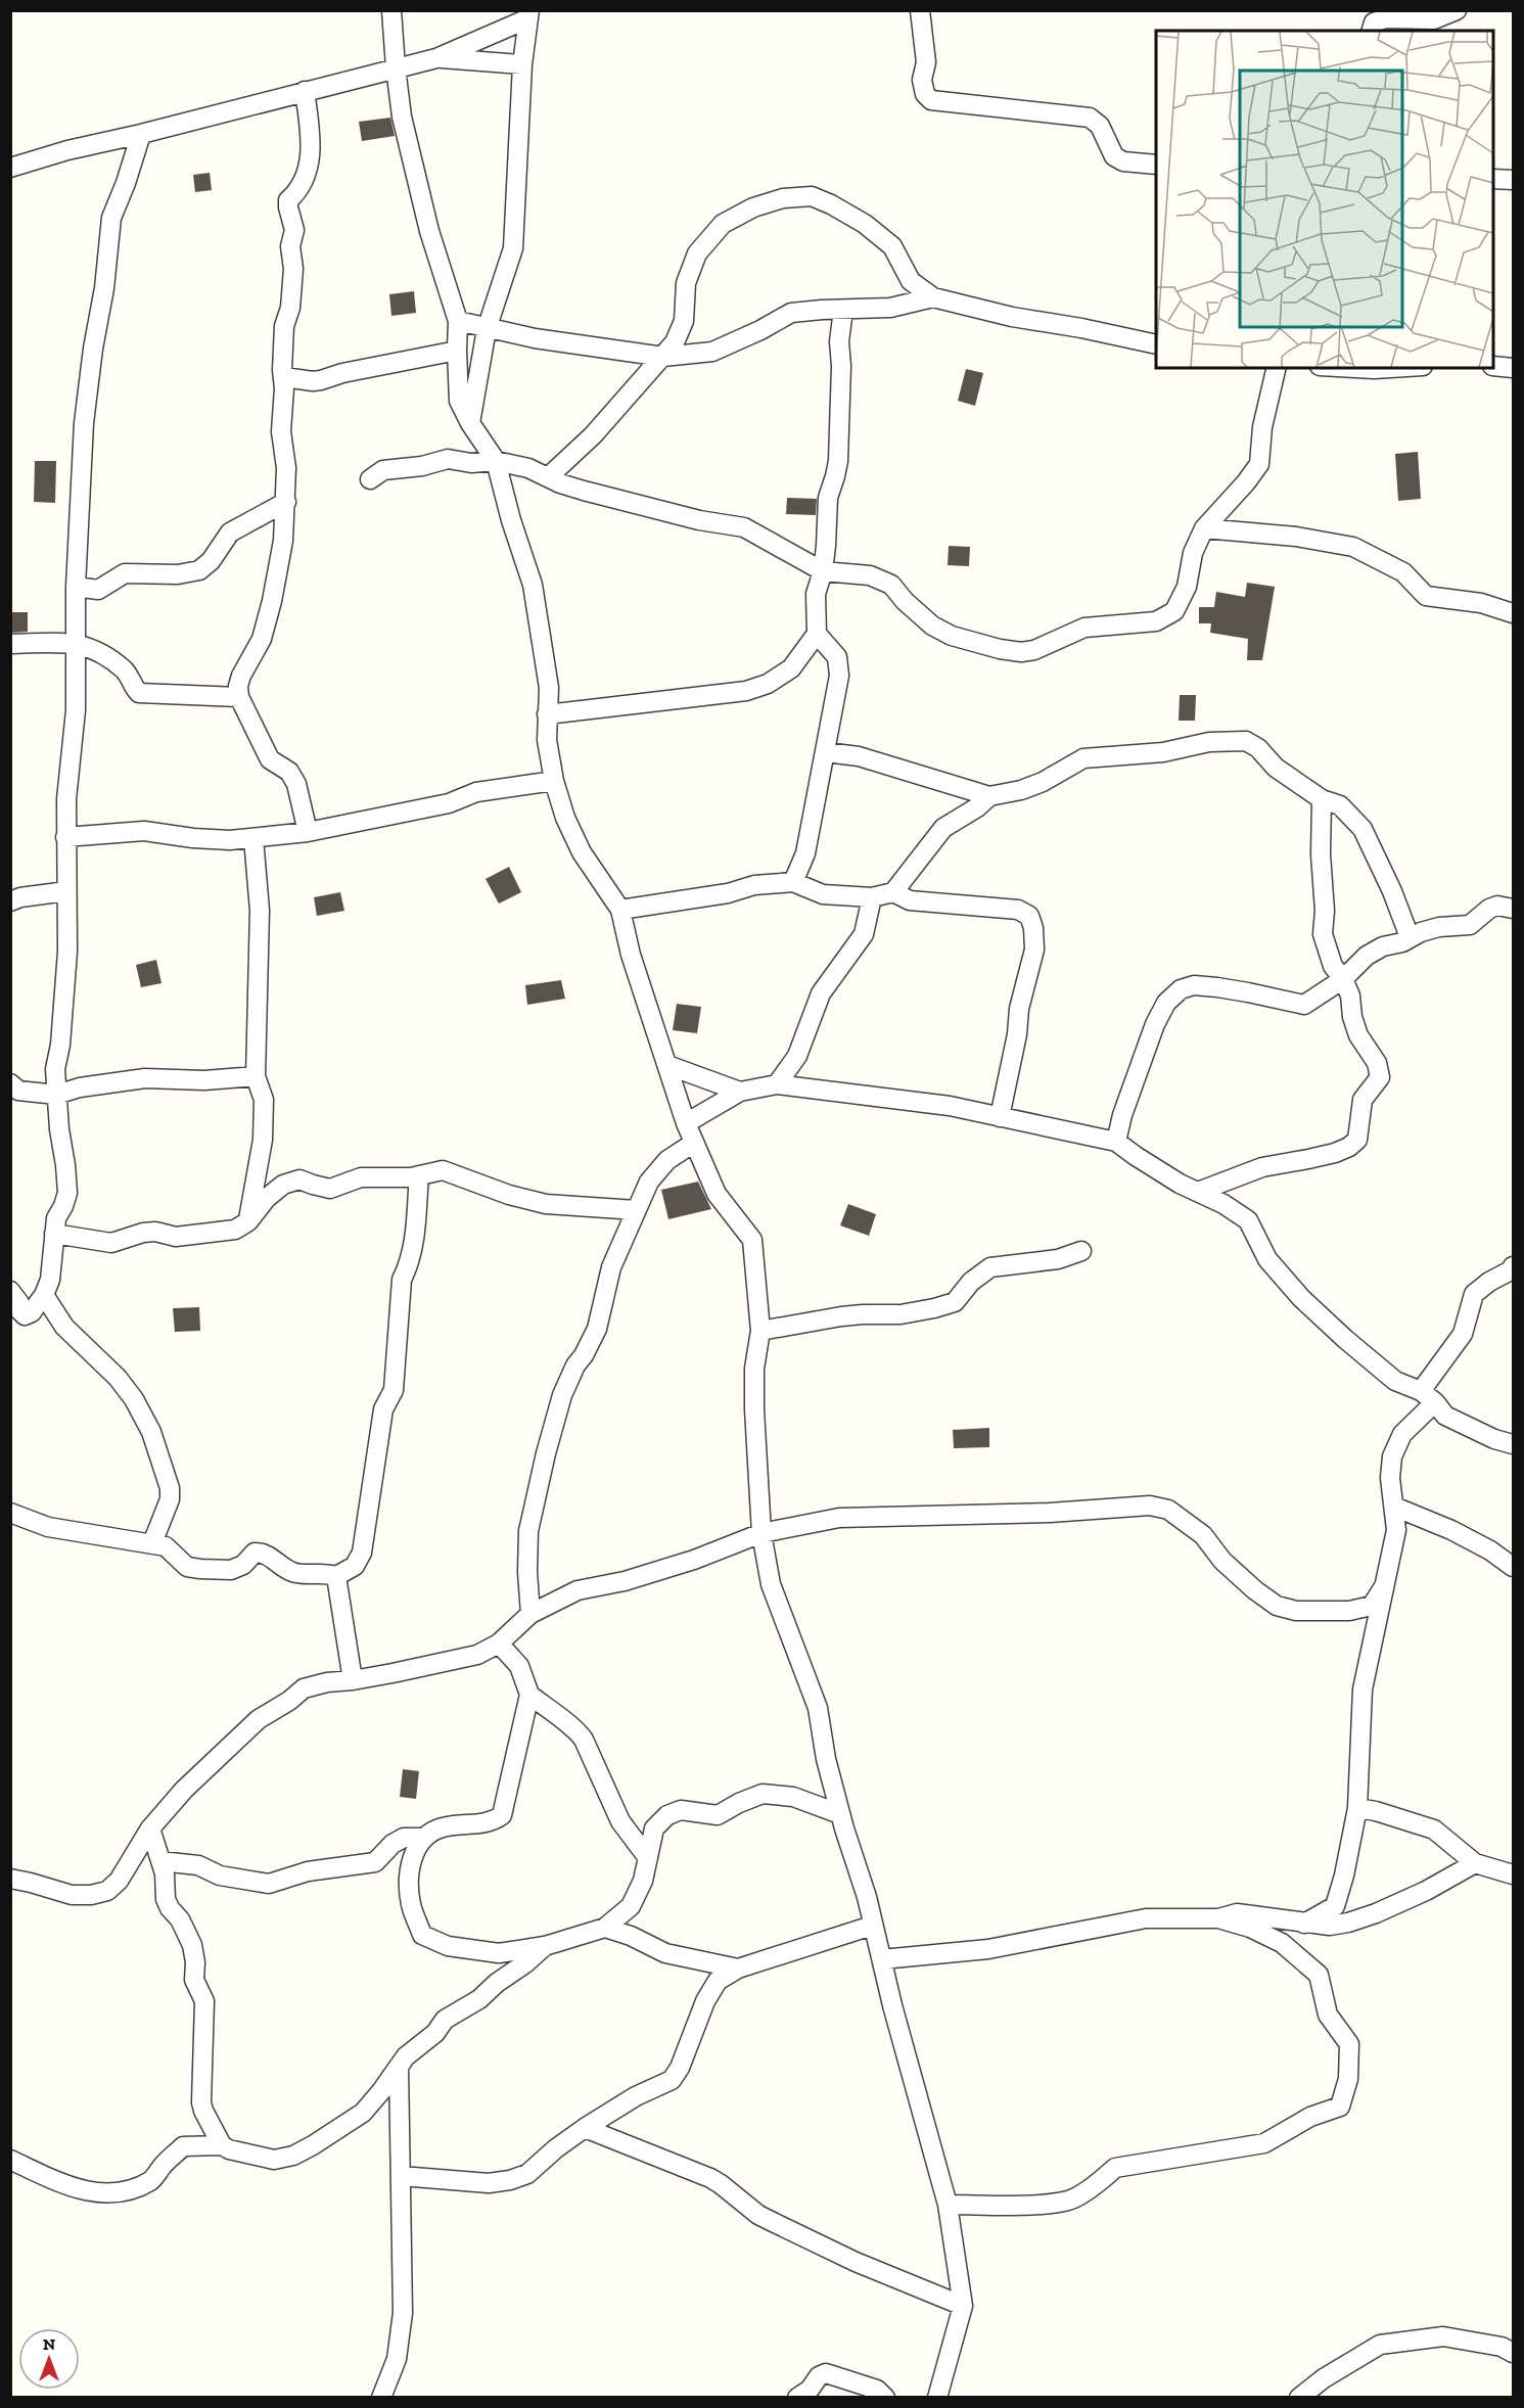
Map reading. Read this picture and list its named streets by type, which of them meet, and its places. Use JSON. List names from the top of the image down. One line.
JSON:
{"north":"top"}
